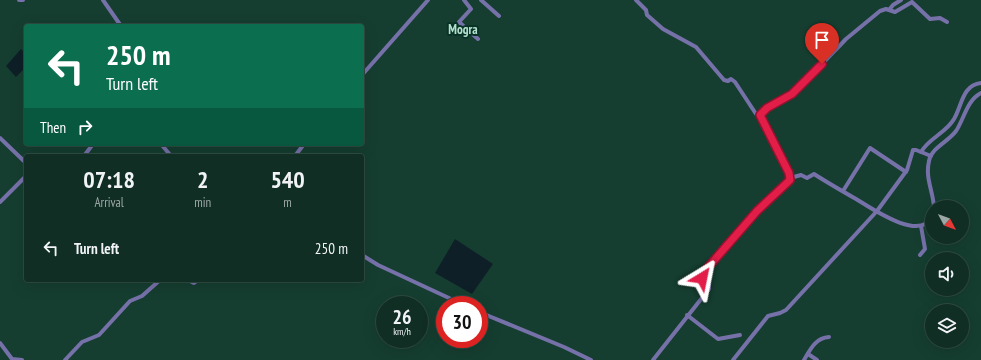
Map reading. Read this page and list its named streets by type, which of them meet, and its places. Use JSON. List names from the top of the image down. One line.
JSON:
{"districts":["Mogra"],"north":"bottom right","page":{"turn":["250 m","Turn left"],"then":"Then","eta":["07:18","Arrival","2","min","540","m"],"list":[{"name":"Turn left","value":"250 m"}],"speed":"26 km/h","limit":"30"}}
